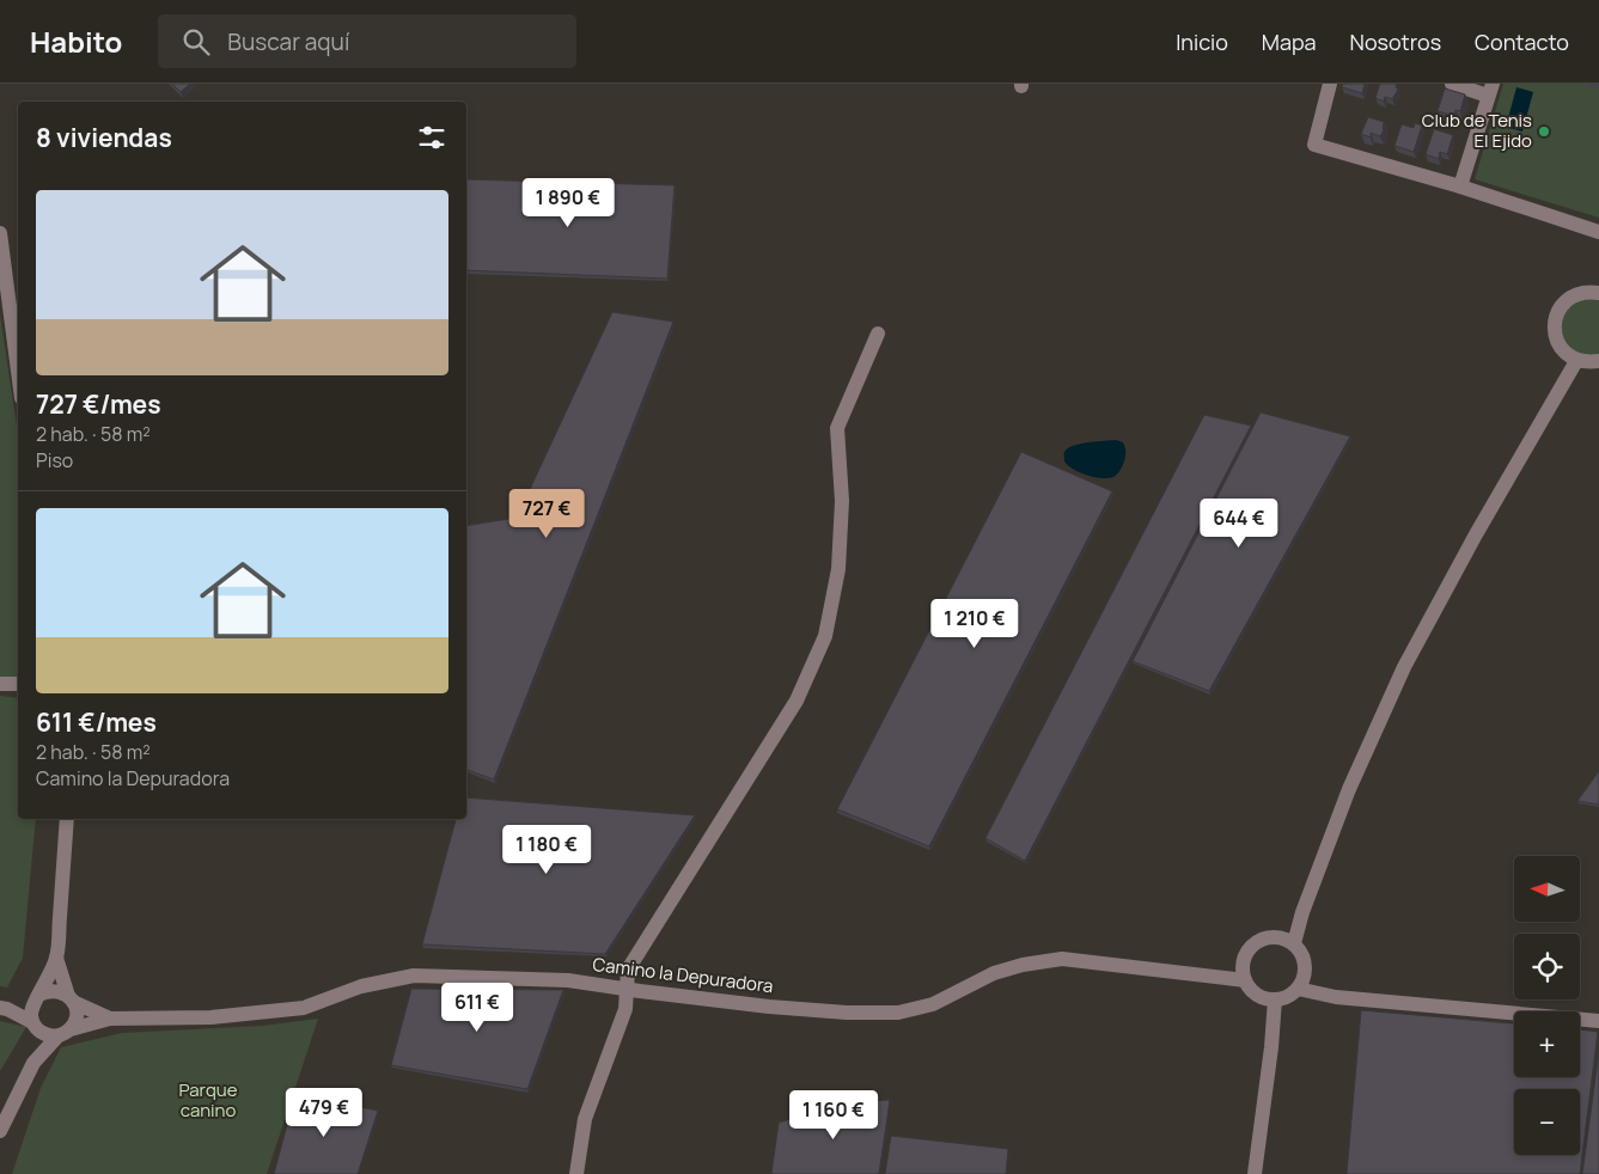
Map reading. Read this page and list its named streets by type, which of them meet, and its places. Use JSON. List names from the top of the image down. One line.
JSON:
{"streets":{"street":["Camino la Depuradora"]},"parks":["Parque canino"],"places":["Club de Tenis El Ejido"],"north":"left","page":{"header":"Habito","search":"Buscar aquí","nav":["Inicio","Mapa","Nosotros","Contacto"],"heading":"8 viviendas","list":[{"name":"727 €/mes","note":"2 hab. · 58 m² · Piso"},{"name":"611 €/mes","note":"2 hab. · 58 m² · Camino la Depuradora"}],"price":["1 890 €","727 €","644 €","1 210 €","1 180 €","611 €","479 €","1 160 €"],"map_buttons":["+","−"]}}
